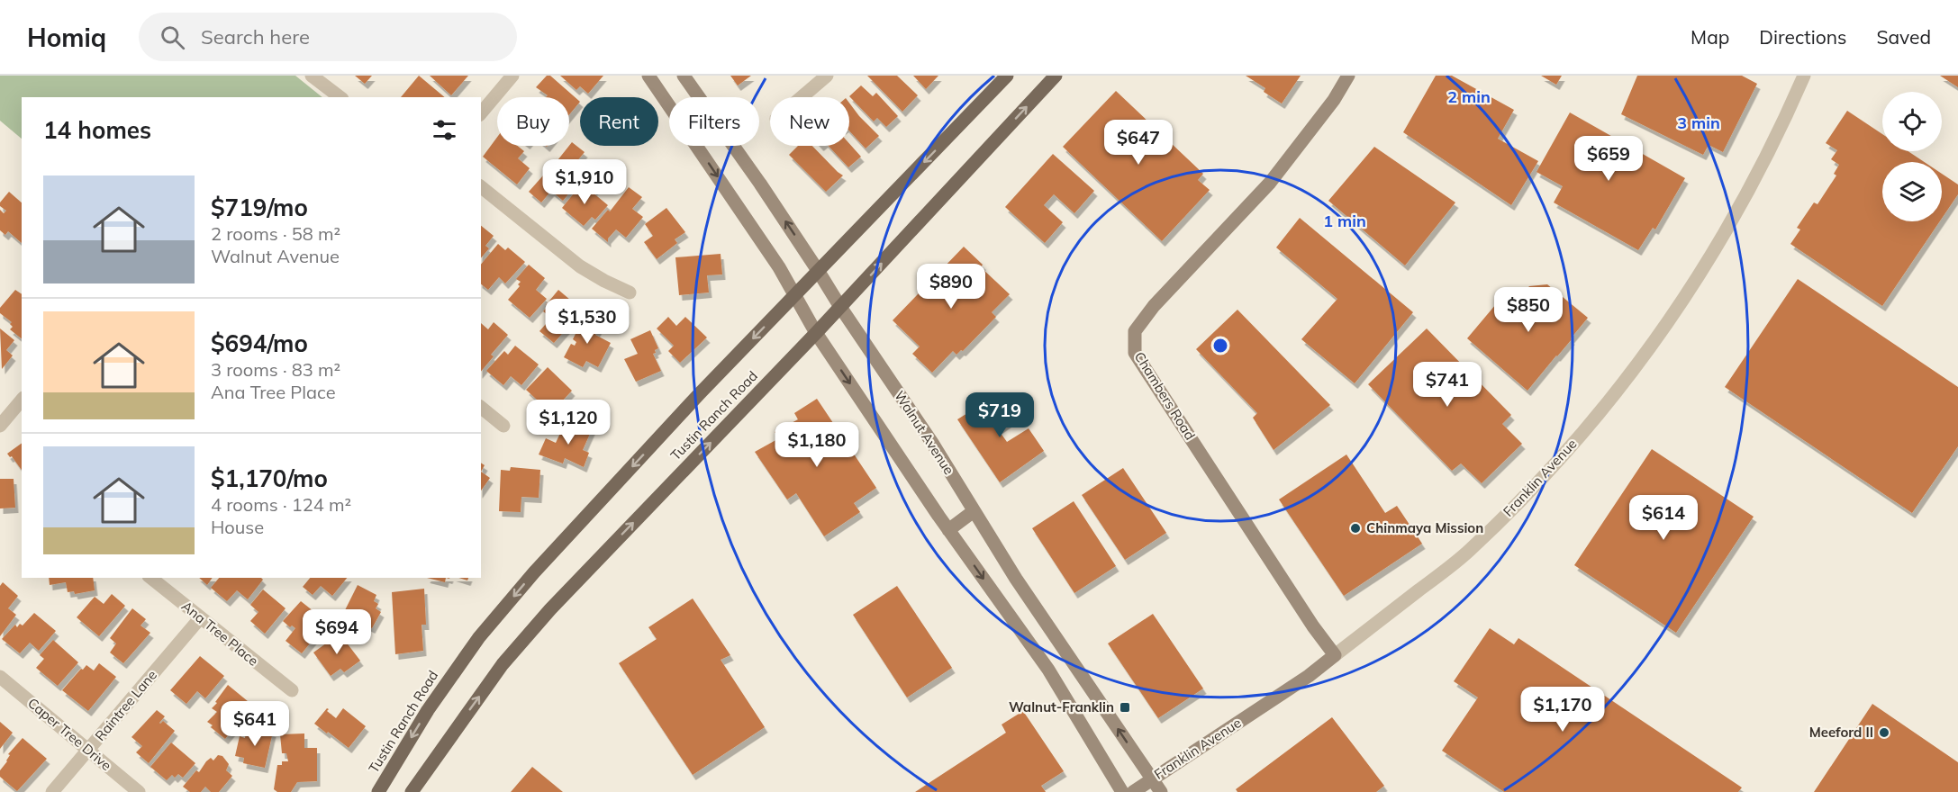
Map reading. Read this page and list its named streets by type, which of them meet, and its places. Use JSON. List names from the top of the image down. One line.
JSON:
{"streets":{"main road":["Chambers Road","Tustin Ranch Road","Walnut Avenue","Franklin Avenue"],"street":["Ana Tree Place","Raintree Lane","Caper Tree Drive"]},"crossings":[["Chambers Road","Franklin Avenue"],["Tustin Ranch Road","Walnut Avenue"],["Walnut Avenue","Franklin Avenue"],["Ana Tree Place","Raintree Lane"],["Raintree Lane","Caper Tree Drive"]],"places":{"other":["Chinmaya Mission","Meeford II"],"transit":["Walnut-Franklin"]},"page":{"header":"Homiq","search":"Search here","nav":["Map","Directions","Saved"],"chip":["Buy","Rent","Filters","New"],"heading":"14 homes","price":["$647","$659","$1,910","$890","$850","$1,530","$741","$719","$1,120","$1,180","$614","$694","$1,170","$641"],"list":[{"name":"$719/mo","note":"2 rooms · 58 m² · Walnut Avenue"},{"name":"$694/mo","note":"3 rooms · 83 m² · Ana Tree Place"},{"name":"$1,170/mo","note":"4 rooms · 124 m² · House"}]},"rings":["2 min","3 min","1 min"]}
